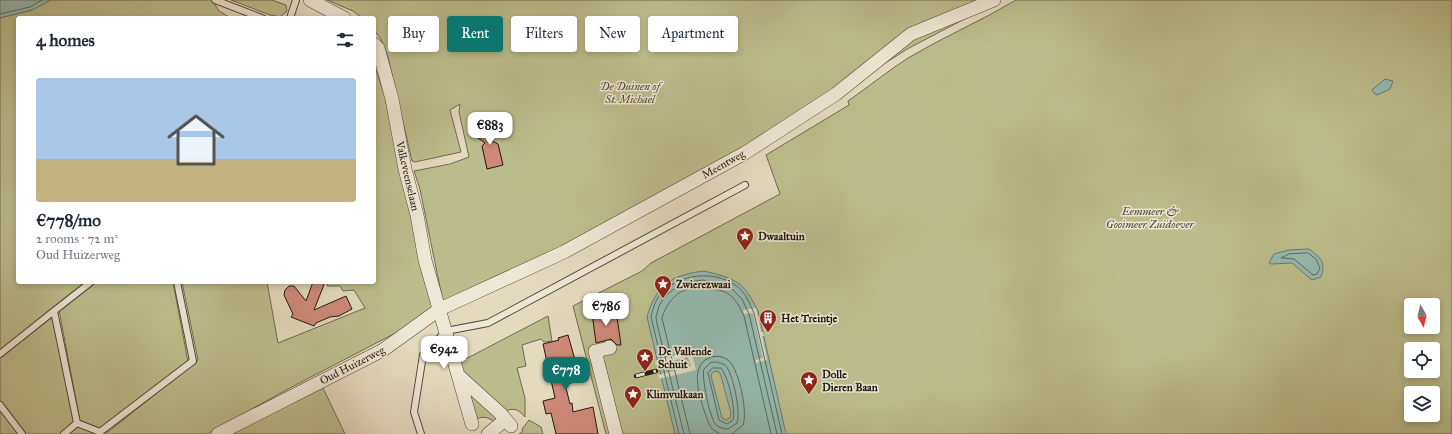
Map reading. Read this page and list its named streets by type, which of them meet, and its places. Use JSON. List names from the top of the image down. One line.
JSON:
{"streets":{"street":["Meentweg","Valkeveenselaan","Oud Huizerweg"]},"crossings":[["Meentweg","Valkeveenselaan"],["Meentweg","Oud Huizerweg"],["Valkeveenselaan","Oud Huizerweg"]],"parks":["De Duinen of St. Michael","Eemmeer & Gooimeer Zuidoever"],"places":{"place":["Dwaaltuin","Zwierezwaai","De Vallende Schuit","Dolle Dieren Baan","Klimvulkaan"],"building":["Het Treintje"]},"north":"bottom","page":{"chip":["Buy","Rent","Filters","New","Apartment"],"heading":"4 homes","list":[{"name":"€778/mo","note":"2 rooms · 72 m² · Oud Huizerweg"}],"price":["€883","€786","€942","€778"]}}
